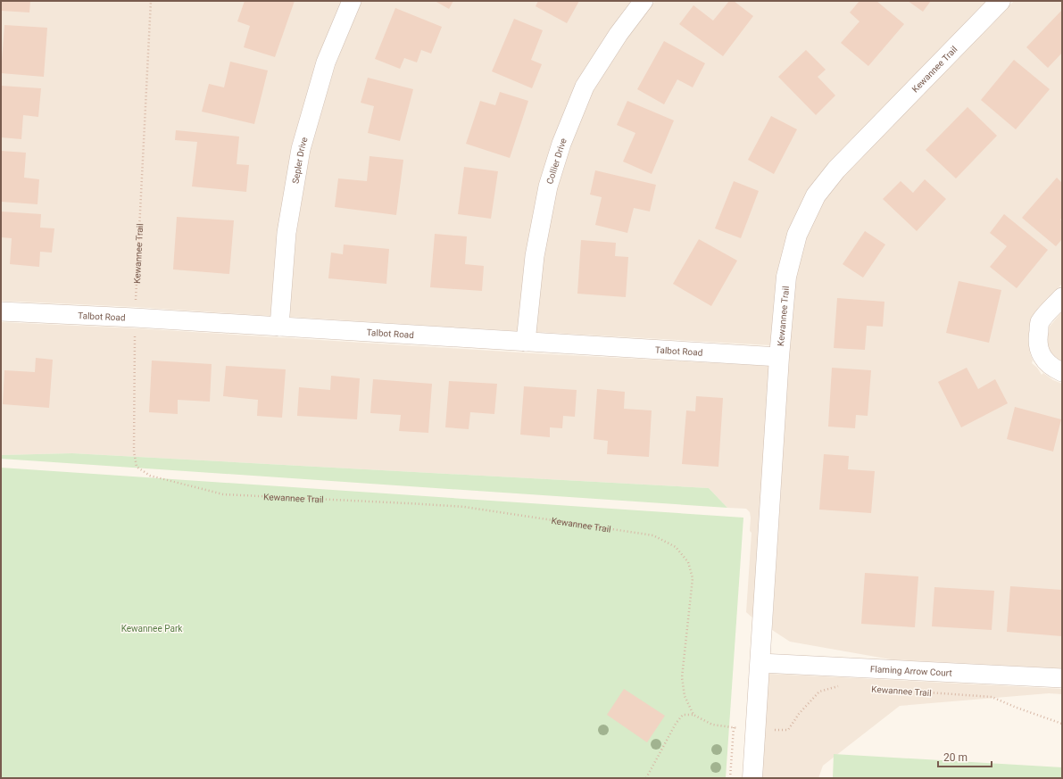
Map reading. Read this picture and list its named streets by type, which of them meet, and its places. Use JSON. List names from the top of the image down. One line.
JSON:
{"streets":{"street":["Kewannee Trail","Sepler Drive","Collier Drive","Talbot Road","Flaming Arrow Court"]},"crossings":[["Kewannee Trail","Talbot Road"],["Kewannee Trail","Flaming Arrow Court"],["Sepler Drive","Talbot Road"],["Collier Drive","Talbot Road"]],"parks":["Kewannee Park"],"scale_bar":"20 m"}
